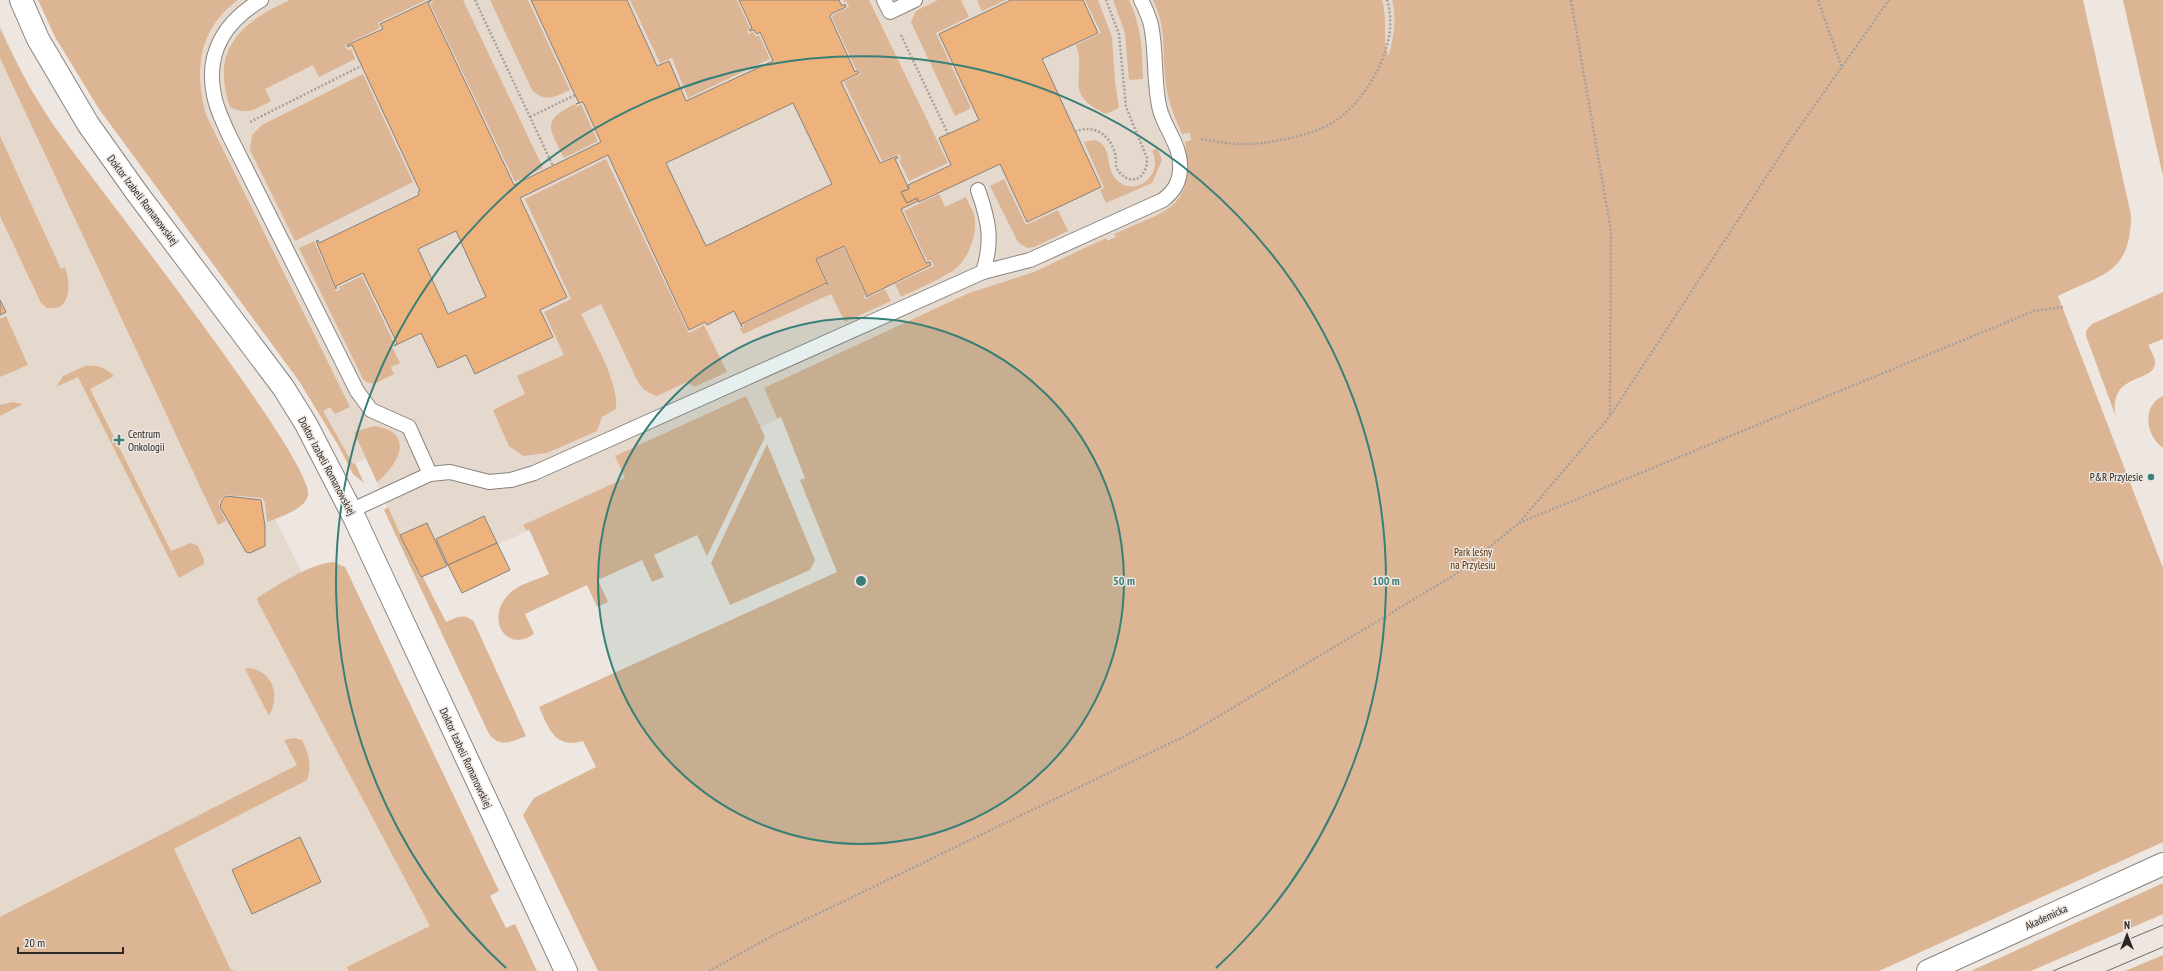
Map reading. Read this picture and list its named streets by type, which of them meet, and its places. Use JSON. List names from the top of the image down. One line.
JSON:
{"streets":{"street":["Doktor Izabeli Romanowskiej","Akademicka"]},"parks":["Park leśny na Przylesiu"],"places":{"health":["Centrum Onkologii"],"other":["P&R Przylesie"]},"scale_bar":"20 m","north":"top","rings":["50 m","100 m"]}
